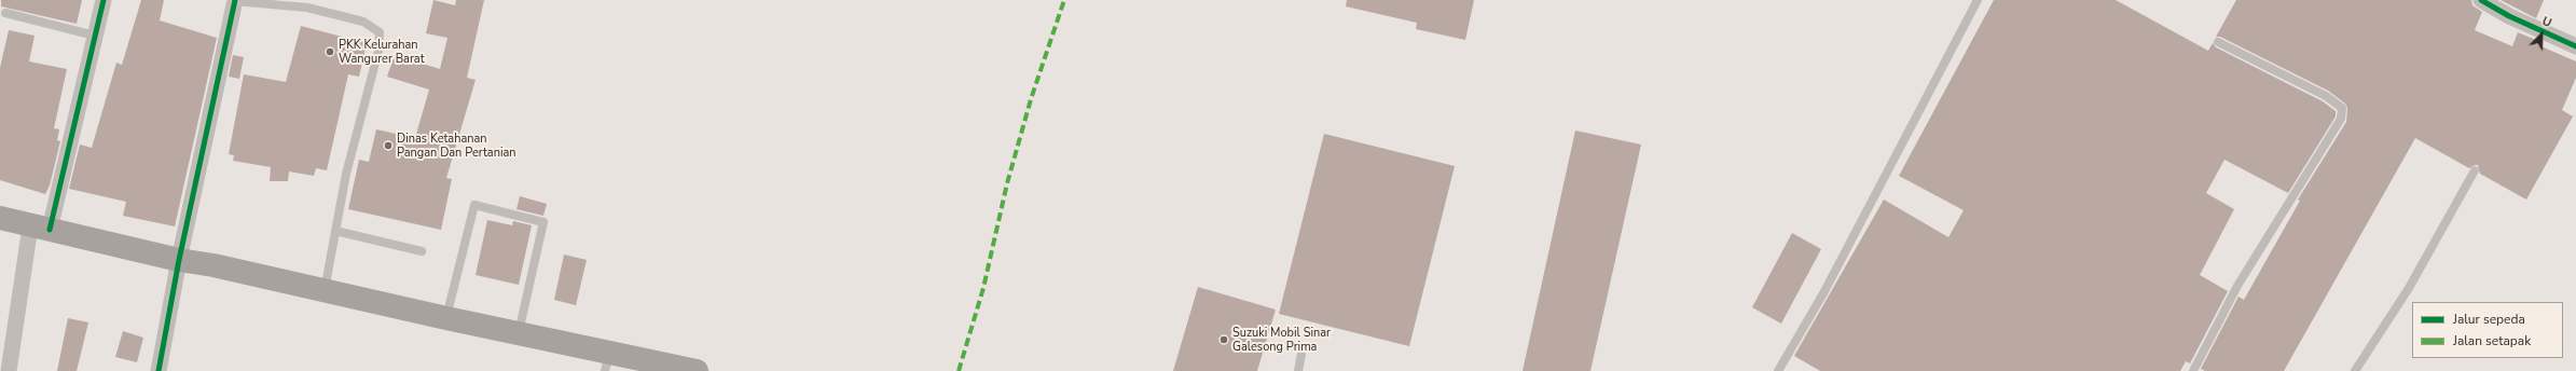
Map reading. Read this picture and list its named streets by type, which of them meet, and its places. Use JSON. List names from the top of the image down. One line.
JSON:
{"places":["PKK Kelurahan Wangurer Barat","Dinas Ketahanan Pangan Dan Pertanian","Suzuki Mobil Sinar Galesong Prima"],"legend":["Jalur sepeda","Jalan setapak"],"north":"top right"}
